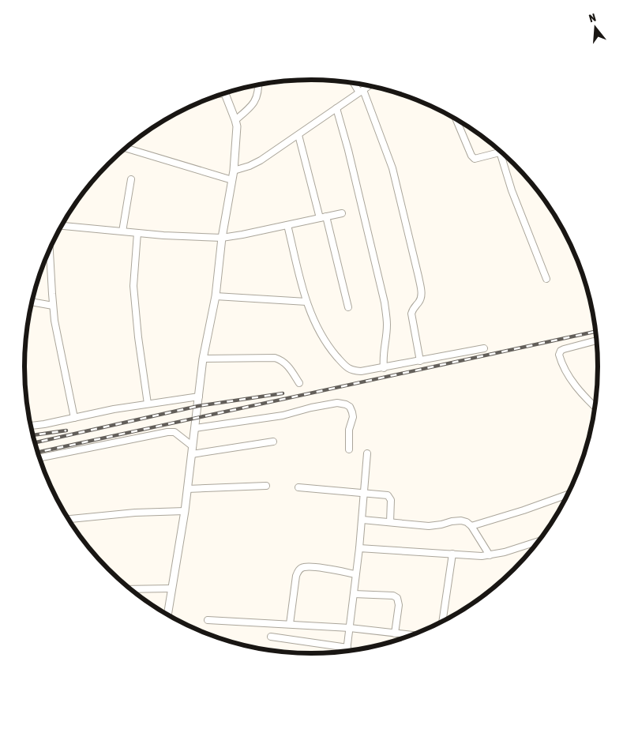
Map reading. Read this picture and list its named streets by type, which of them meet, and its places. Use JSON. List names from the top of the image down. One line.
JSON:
{"north":"top"}
